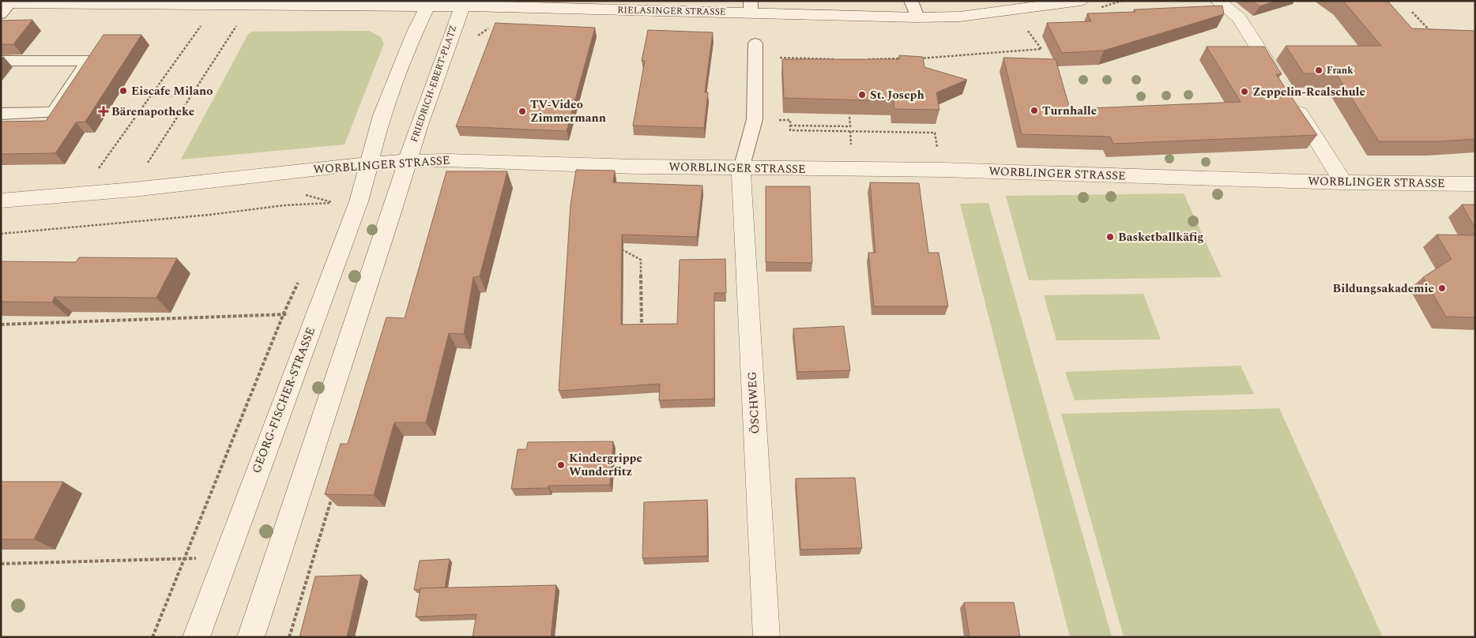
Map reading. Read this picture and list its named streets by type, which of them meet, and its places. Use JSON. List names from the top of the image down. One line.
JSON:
{"streets":{"main road":["RIELASINGER STRASSE","FRIEDRICH-EBERT-PLATZ","WORBLINGER STRASSE","GEORG-FISCHER-STRASSE","ÖSCHWEG"]},"crossings":[["RIELASINGER STRASSE","FRIEDRICH-EBERT-PLATZ"],["FRIEDRICH-EBERT-PLATZ","WORBLINGER STRASSE"],["WORBLINGER STRASSE","GEORG-FISCHER-STRASSE"],["WORBLINGER STRASSE","ÖSCHWEG"]],"places":{"other":["Frank","Eiscafe Milano","Zeppelin-Realschule","St. Joseph","Turnhalle","TV-Video Zimmermann","Basketballkäfig","Bildungsakademie","Kindergrippe Wunderfitz"],"health":["Bärenapotheke"]}}
